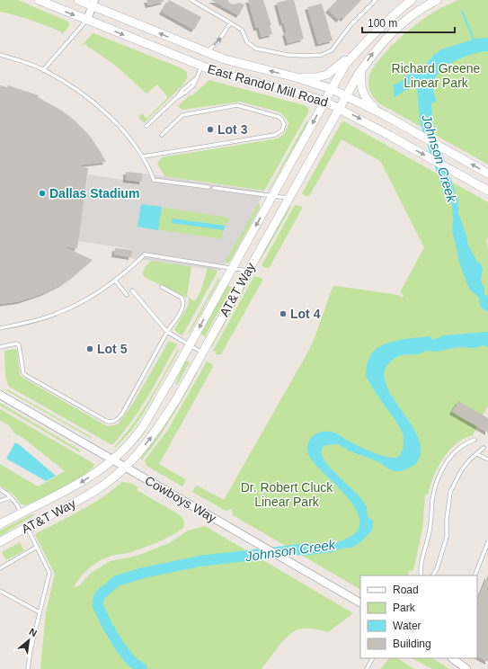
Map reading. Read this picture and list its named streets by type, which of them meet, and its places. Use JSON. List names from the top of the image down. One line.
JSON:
{"streets":{"main road":["East Randol Mill Road","AT&T Way"],"street":["Cowboys Way"]},"crossings":[["East Randol Mill Road","AT&T Way"],["AT&T Way","Cowboys Way"]],"water":["Johnson Creek"],"parks":["Richard Greene Linear Park","Dr. Robert Cluck Linear Park"],"places":["Lot 3","Dallas Stadium","Lot 4","Lot 5"],"legend":["Road","Park","Water","Building"],"scale_bar":"100 m","north":"top right"}
